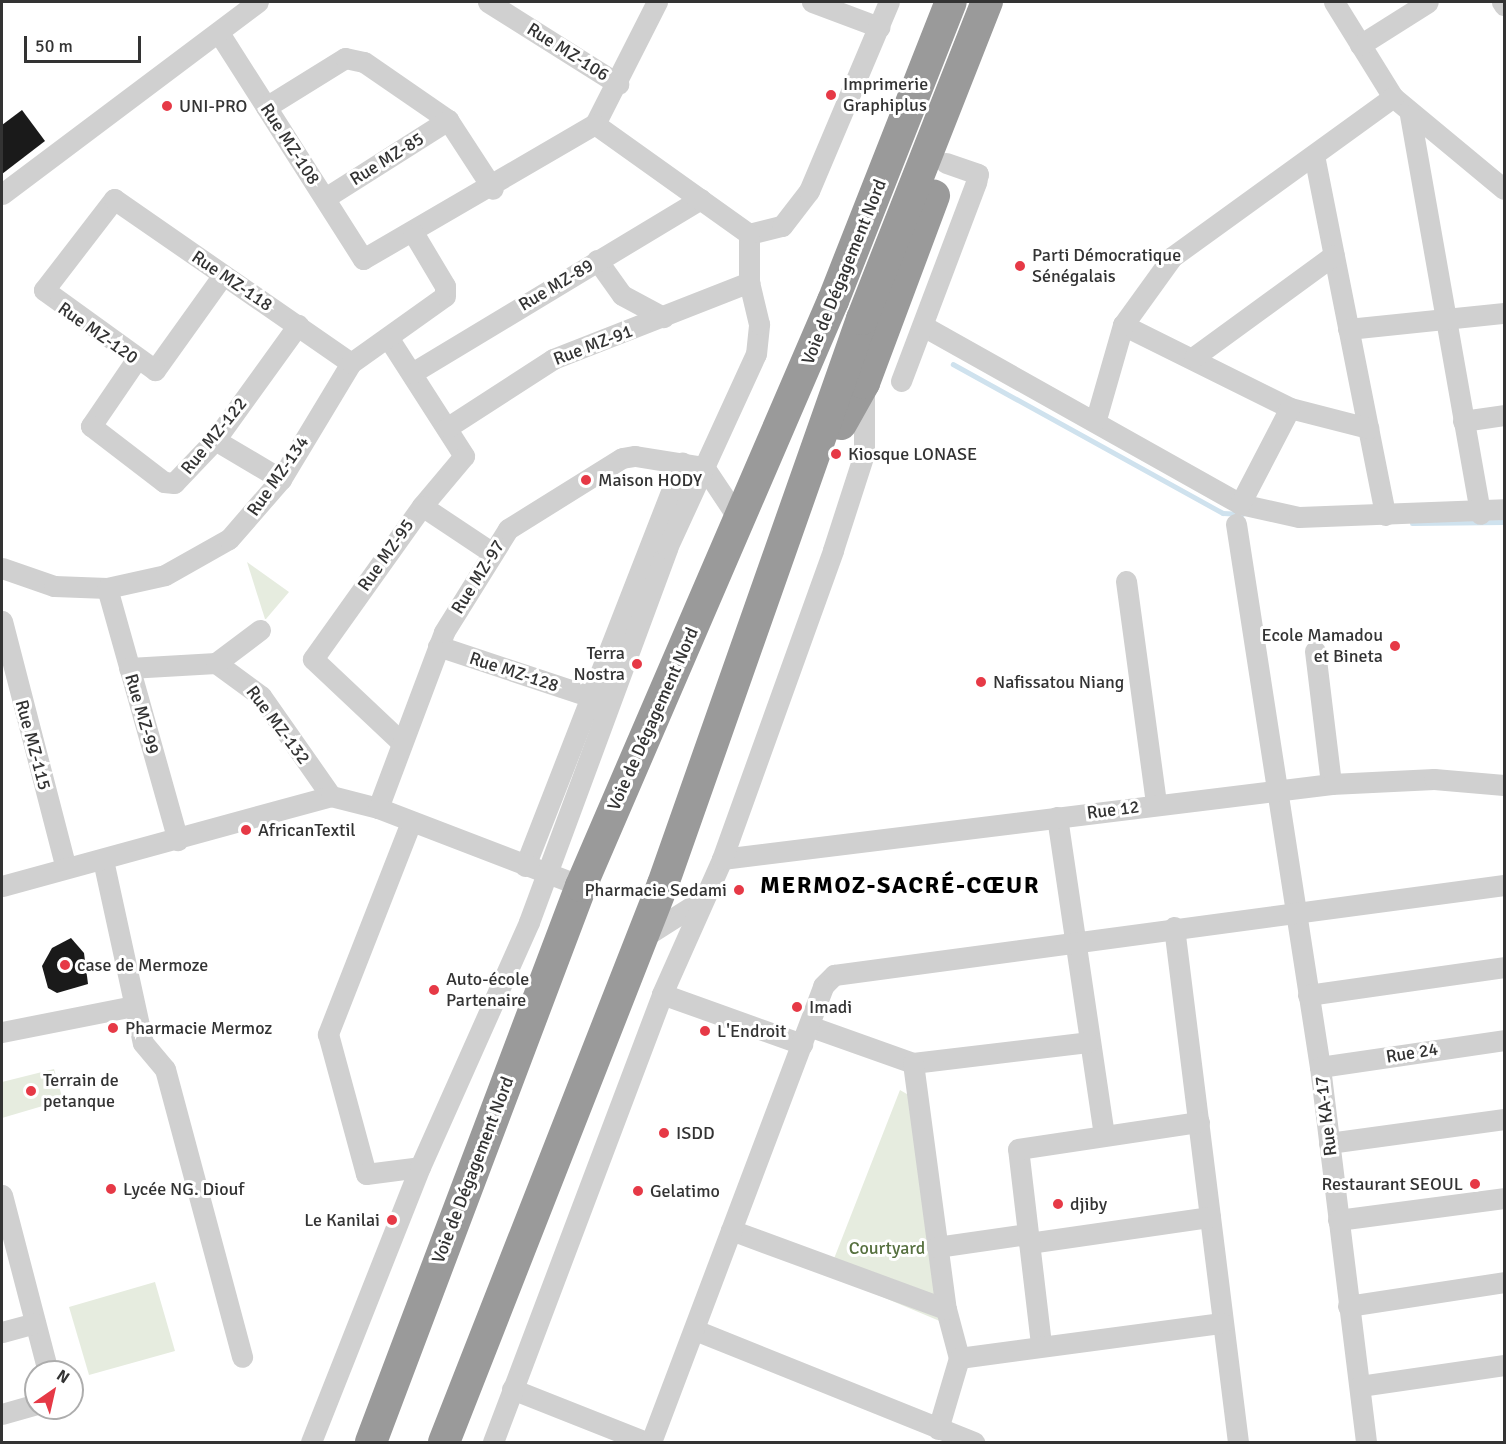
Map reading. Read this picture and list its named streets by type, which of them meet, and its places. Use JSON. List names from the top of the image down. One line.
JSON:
{"streets":{"highway":["Voie de Dégagement Nord"],"street":["Rue MZ-106","Rue MZ-108","Rue MZ-85","Rue MZ-118","Rue MZ-89","Rue MZ-120","Rue MZ-91","Rue MZ-122","Rue MZ-134","Rue MZ-95","Rue MZ-97","Rue MZ-128","Rue MZ-99","Rue MZ-132","Rue MZ-115","Rue 12","Rue 24","Rue KA-17"]},"crossings":[["Rue MZ-108","Rue MZ-85"],["Rue MZ-108","Rue MZ-134"],["Rue MZ-118","Rue MZ-120"],["Rue MZ-118","Rue MZ-122"],["Rue MZ-118","Rue MZ-134"],["Rue MZ-120","Rue MZ-122"],["Rue MZ-91","Rue MZ-95"],["Rue MZ-134","Rue MZ-99"],["Rue MZ-95","Rue MZ-97"],["Rue MZ-97","Rue MZ-128"],["Rue 12","Rue KA-17"],["Rue 24","Rue KA-17"]],"districts":["MERMOZ-SACRÉ-CŒUR"],"parks":["Courtyard"],"places":["Imprimerie Graphiplus","UNI-PRO","Parti Démocratique Sénégalais","Kiosque LONASE","Maison HODY","Ecole Mamadou et Bineta","Terra Nostra","Nafissatou Niang","AfricanTextil","Pharmacie Sedami","case de Mermoze","Auto-école Partenaire","Imadi","Pharmacie Mermoz","L'Endroit","Terrain de petanque","ISDD","Restaurant SEOUL","Lycée NG. Diouf","Gelatimo","djiby","Le Kanilai"],"scale_bar":"50 m","north":"top right"}
